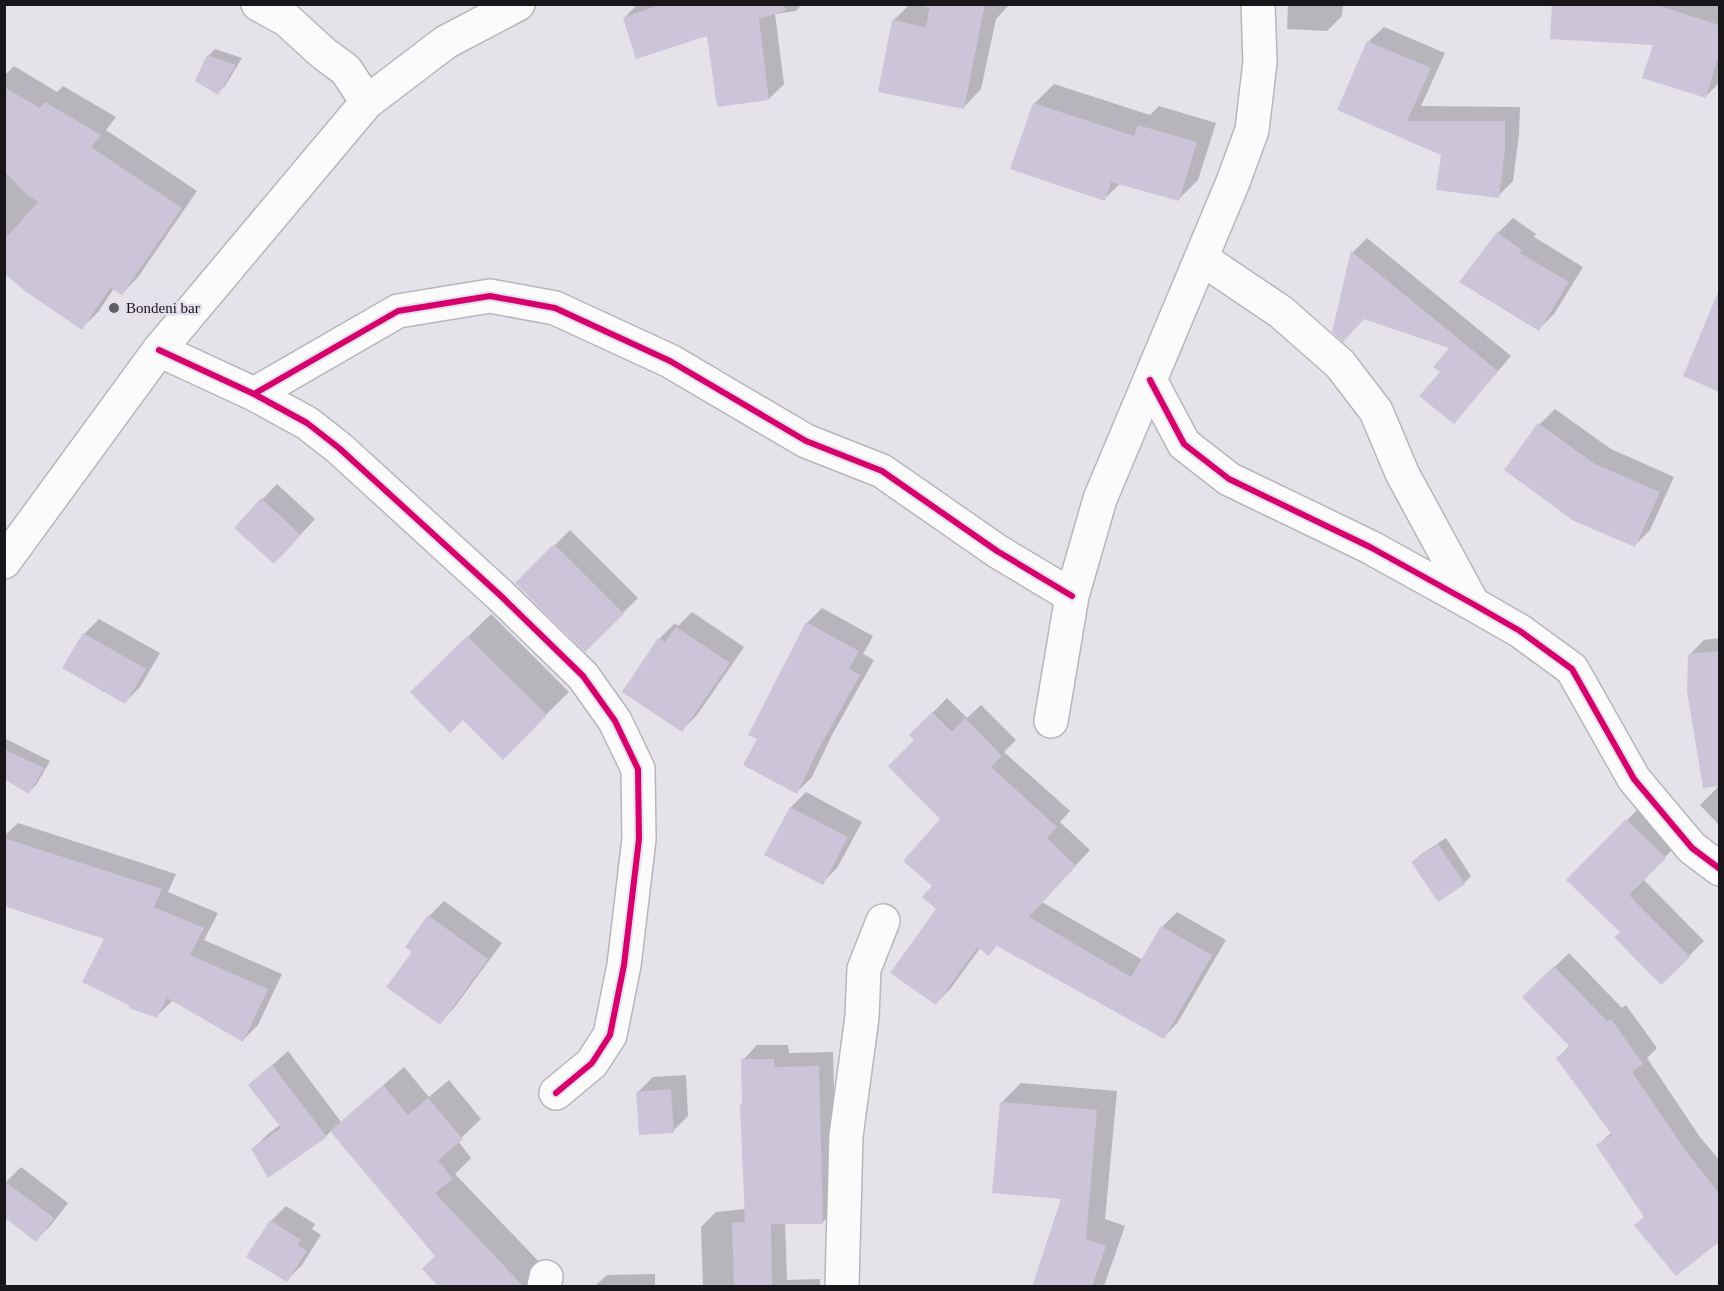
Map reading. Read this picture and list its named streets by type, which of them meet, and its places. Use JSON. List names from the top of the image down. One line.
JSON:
{"places":["Bondeni bar"]}
